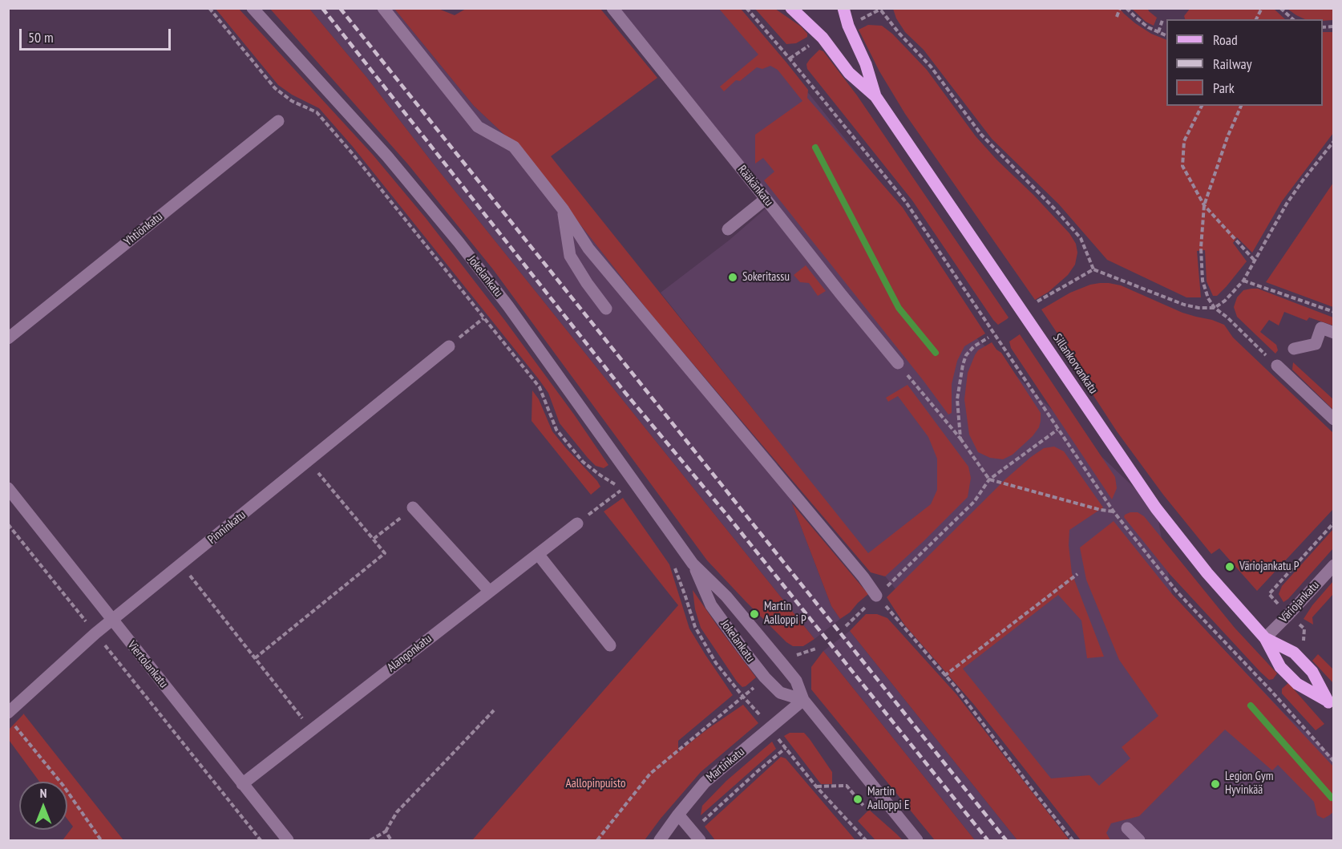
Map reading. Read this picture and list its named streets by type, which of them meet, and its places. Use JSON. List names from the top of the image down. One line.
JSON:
{"streets":{"main road":["Sillankorvankatu"],"street":["Rääkänkatu","Yhtiönkatu","Jokelankatu","Pinninkatu","Väriojankatu","Alangonkatu","Viertolankatu","Martinkatu"]},"crossings":[["Jokelankatu","Martinkatu"],["Sillankorvankatu","Väriojankatu"],["Pinninkatu","Viertolankatu"],["Alangonkatu","Viertolankatu"]],"parks":["Aallopinpuisto"],"places":["Sokeritassu","Väriojankatu P","Martin Aalloppi P","Legion Gym Hyvinkää","Martin Aalloppi E"],"legend":["Road","Railway","Park"],"scale_bar":"50 m","north":"top"}
